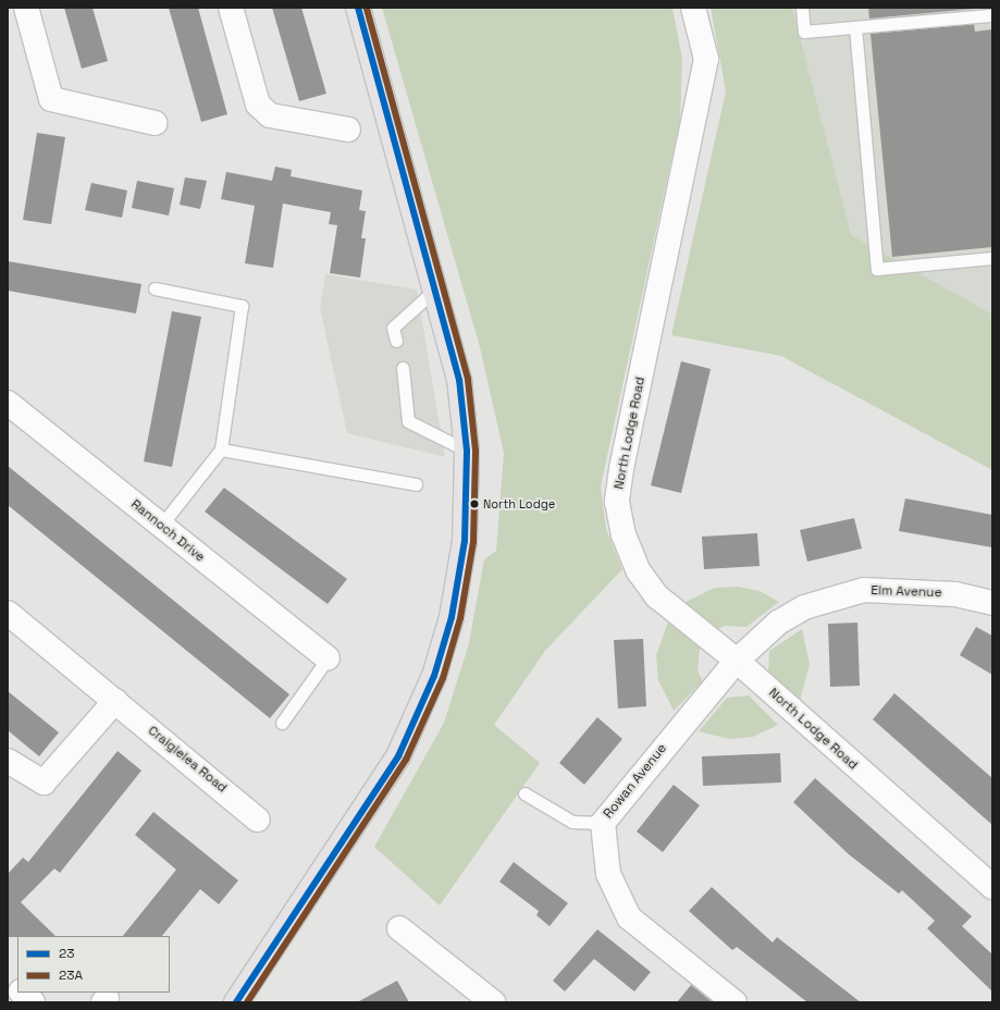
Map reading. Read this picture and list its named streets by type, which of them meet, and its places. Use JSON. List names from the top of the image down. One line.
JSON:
{"streets":{"street":["North Lodge Road","Rannoch Drive","Elm Avenue","Craigielea Road","Rowan Avenue"]},"crossings":[["North Lodge Road","Elm Avenue"],["North Lodge Road","Rowan Avenue"],["Elm Avenue","Rowan Avenue"]],"places":["North Lodge"],"lines":["transit line 23","transit line 23A"],"legend":["23","23A"]}
